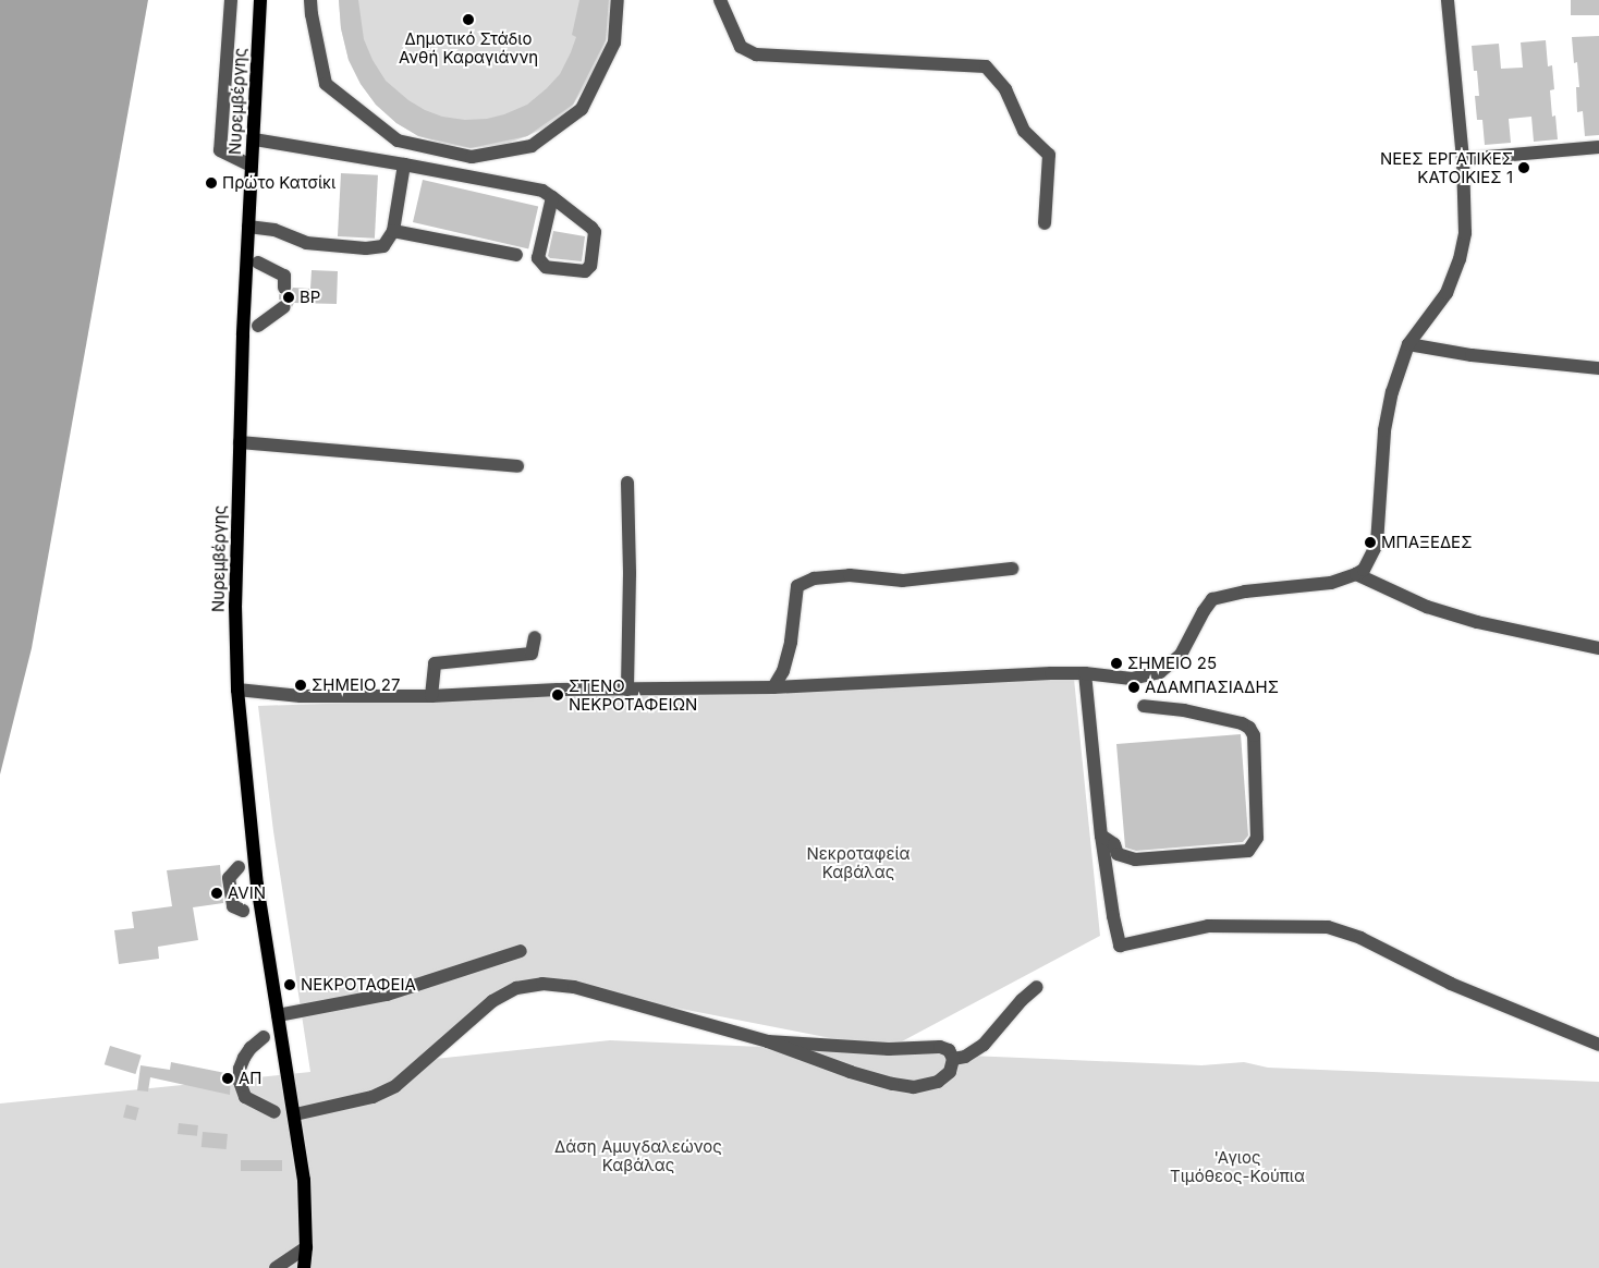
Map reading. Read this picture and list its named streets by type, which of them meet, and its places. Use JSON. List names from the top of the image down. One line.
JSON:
{"streets":{"main road":["Νυρεμβέργης"]},"parks":["Νεκροταφεία Καβάλας","Δάση Αμυγδαλεώνος Καβάλας","'Αγιος Τιμόθεος-Κούπια"],"places":["Δημοτικό Στάδιο Ανθή Καραγιάννη","ΝΕΕΣ ΕΡΓΑΤΙΚΕΣ ΚΑΤΟΙΚΙΕΣ 1","Πρώτο Κατσίκι","BP","ΜΠΑΞΕΔΕΣ","ΣΗΜΕΙΟ 25","ΣΗΜΕΙΟ 27","ΑΔΑΜΠΑΣΙΑΔΗΣ","ΣΤΕΝΟ ΝΕΚΡΟΤΑΦΕΙΩΝ","AVIN","ΝΕΚΡΟΤΑΦΕΙΑ","ΑΠ"]}
